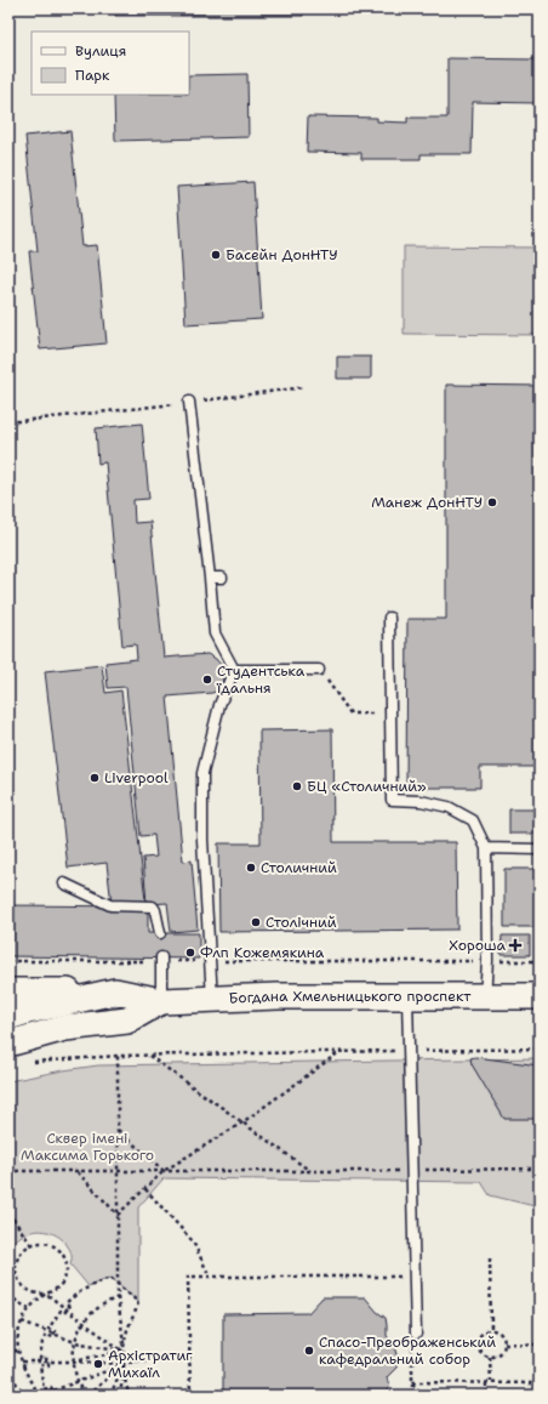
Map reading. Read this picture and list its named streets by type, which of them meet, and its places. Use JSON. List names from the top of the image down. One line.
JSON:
{"streets":{"main road":["Богдана Хмельницького проспект"]},"parks":["Сквер імені Максима Горького"],"places":{"other":["Басейн ДонНТУ","Манеж ДонНТУ","Студентська їдальня","Liverpool","БЦ «Столичний»","Столичний","Столічний","Флп Кожемякина","Спасо-Преображенський кафедральний собор","Архістратиг Михаїл"],"health":["Хороша"]},"legend":["Вулиця","Парк"]}
